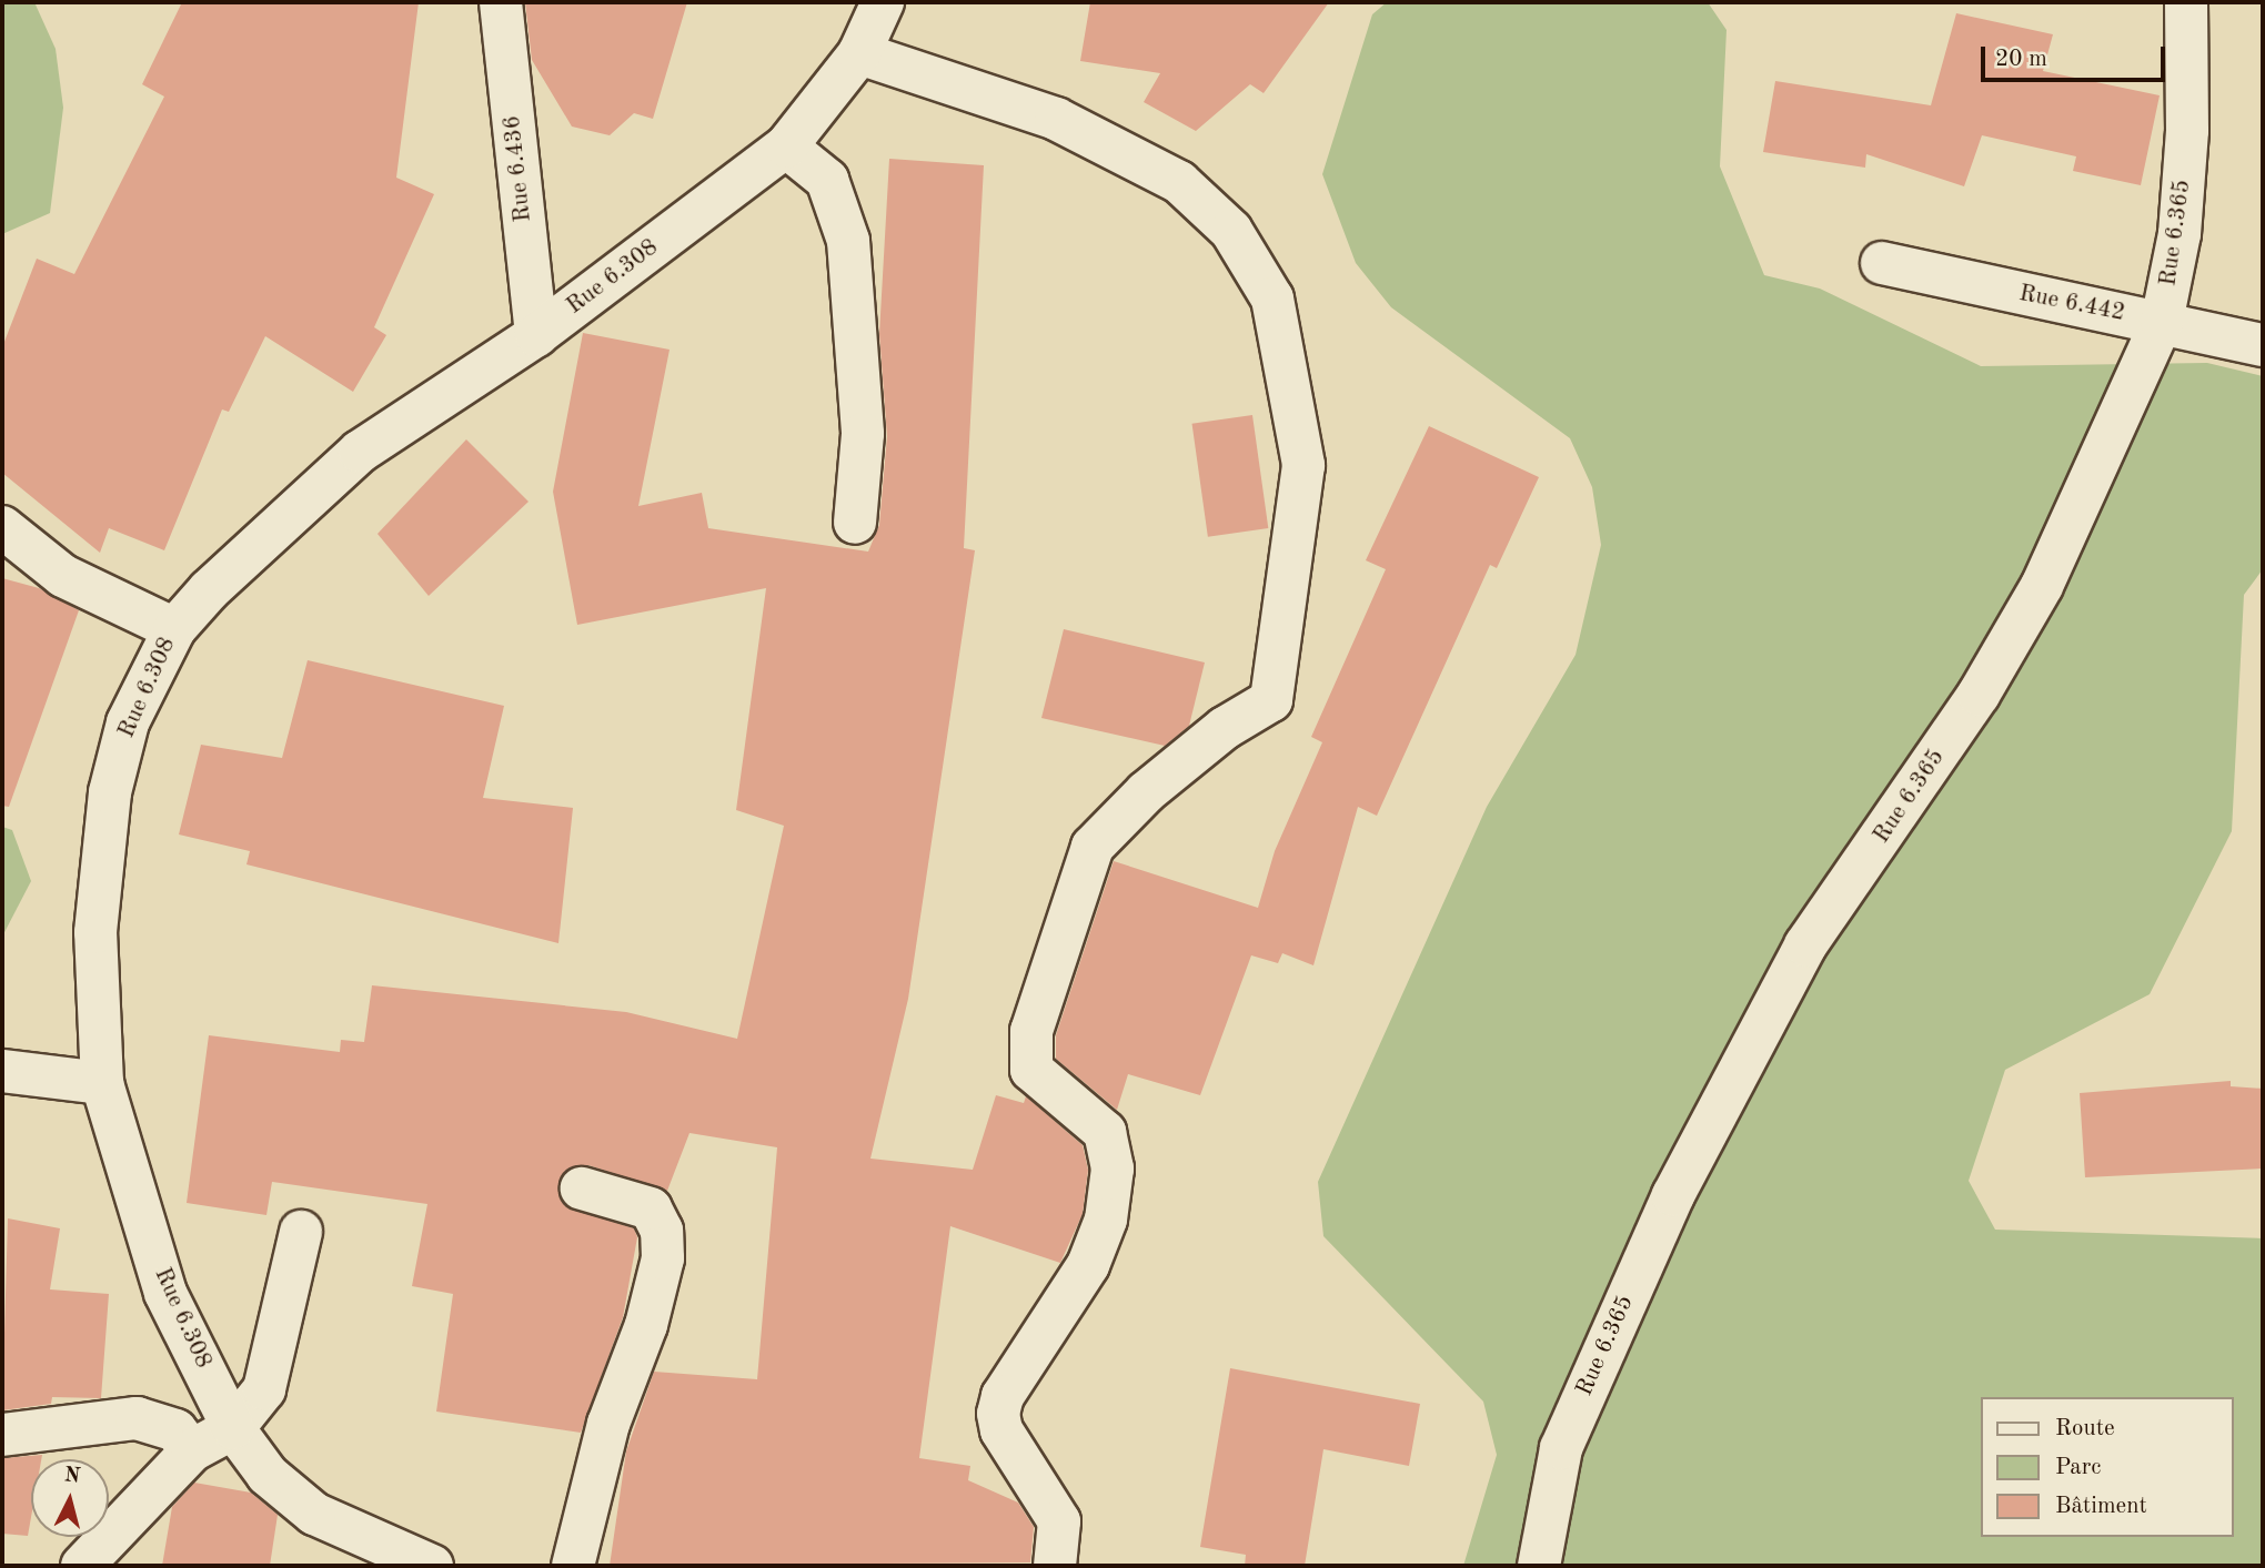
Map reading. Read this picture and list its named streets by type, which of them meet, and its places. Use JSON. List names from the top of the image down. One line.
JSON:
{"streets":{"street":["Rue 6.436","Rue 6.365","Rue 6.308","Rue 6.442"]},"crossings":[["Rue 6.436","Rue 6.308"],["Rue 6.365","Rue 6.442"]],"legend":["Route","Parc","Bâtiment"],"scale_bar":"20 m","north":"top"}
